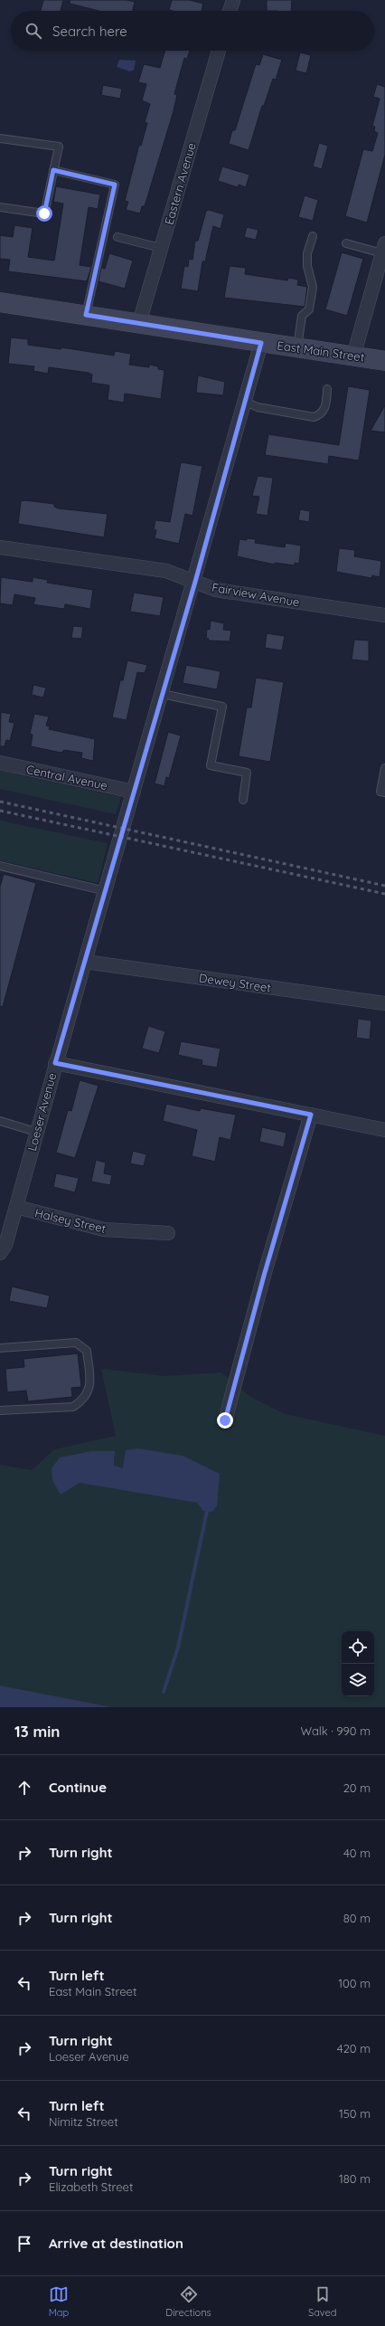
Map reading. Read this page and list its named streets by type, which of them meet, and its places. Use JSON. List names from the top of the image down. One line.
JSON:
{"streets":{"street":["Eastern Avenue","East Main Street","Fairview Avenue","Central Avenue","Dewey Street","Loeser Avenue","Halsey Street"]},"crossings":[["Eastern Avenue","East Main Street"],["East Main Street","Loeser Avenue"],["Fairview Avenue","Loeser Avenue"],["Central Avenue","Loeser Avenue"],["Dewey Street","Loeser Avenue"],["Loeser Avenue","Halsey Street"]],"page":{"search":"Search here","heading":["13 min","Walk · 990 m"],"list":[["Continue","20 m"],["Turn right","40 m"],["Turn right","80 m"],["Turn left","East Main Street","100 m"],["Turn right","Loeser Avenue","420 m"],["Turn left","Nimitz Street","150 m"],["Turn right","Elizabeth Street","180 m"],"Arrive at destination"],"nav":["Map","Directions","Saved"]}}
